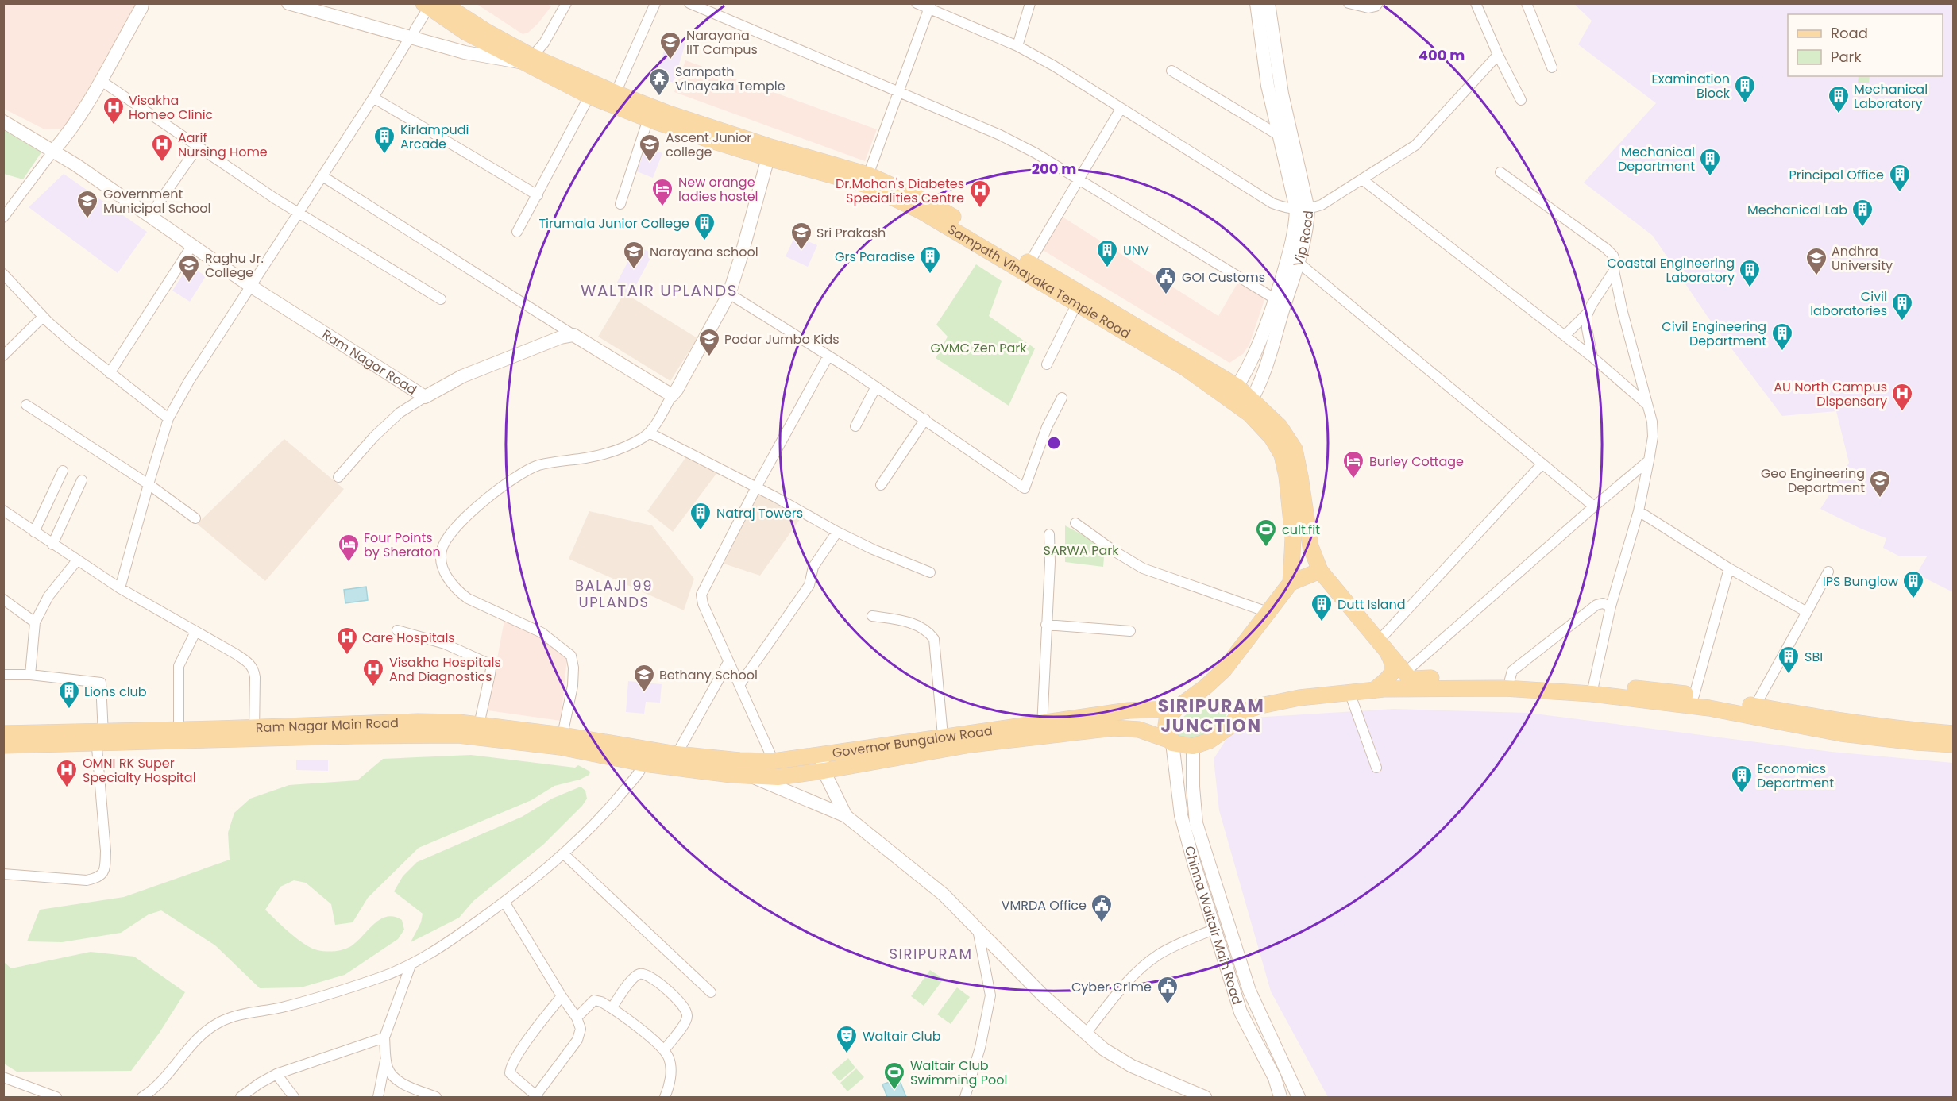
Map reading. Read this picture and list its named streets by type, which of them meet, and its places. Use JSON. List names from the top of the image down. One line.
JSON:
{"streets":{"main road":["Sampath Vinayaka Temple Road","Ram Nagar Main Road","Governor Bungalow Road"],"street":["Vip Road","Ram Nagar Road","Chinna Waltair Main Road"]},"crossings":[["Vip Road","Sampath Vinayaka Temple Road"],["Ram Nagar Main Road","Governor Bungalow Road"]],"districts":["WALTAIR UPLANDS","BALAJI 99 UPLANDS","SIRIPURAM JUNCTION","SIRIPURAM"],"parks":["GVMC Zen Park","SARWA Park"],"places":{"school or university":["Narayana IIT Campus","Ascent Junior college","Government Municipal School","Sri Prakash","Narayana school","Andhra University","Raghu Jr. College","Podar Jumbo Kids","Geo Engineering Department","Bethany School"],"temple":["Sampath Vinayaka Temple"],"building":["Examination Block","Mechanical Laboratory","Kirlampudi Arcade","Mechanical Department","Principal Office","Mechanical Lab","Tirumala Junior College","UNV","Grs Paradise","Coastal Engineering Laboratory","Civil laboratories","Civil Engineering Department","Natraj Towers","IPS Bunglow","Dutt Island","SBI","Lions club","Economics Department"],"hospital":["Visakha Homeo Clinic","Aarif Nursing Home","Dr.Mohan's Diabetes Specialities Centre","AU North Campus Dispensary","Care Hospitals","Visakha Hospitals And Diagnostics","OMNI RK Super Specialty Hospital"],"hotel":["New orange ladies hostel","Burley Cottage","Four Points by Sheraton"],"public building":["GOI Customs","VMRDA Office","Cyber Crime"],"sports":["cult.fit","Waltair Club Swimming Pool"],"theatre":["Waltair Club"]},"legend":["Road","Park"],"rings":["400 m","200 m"]}
